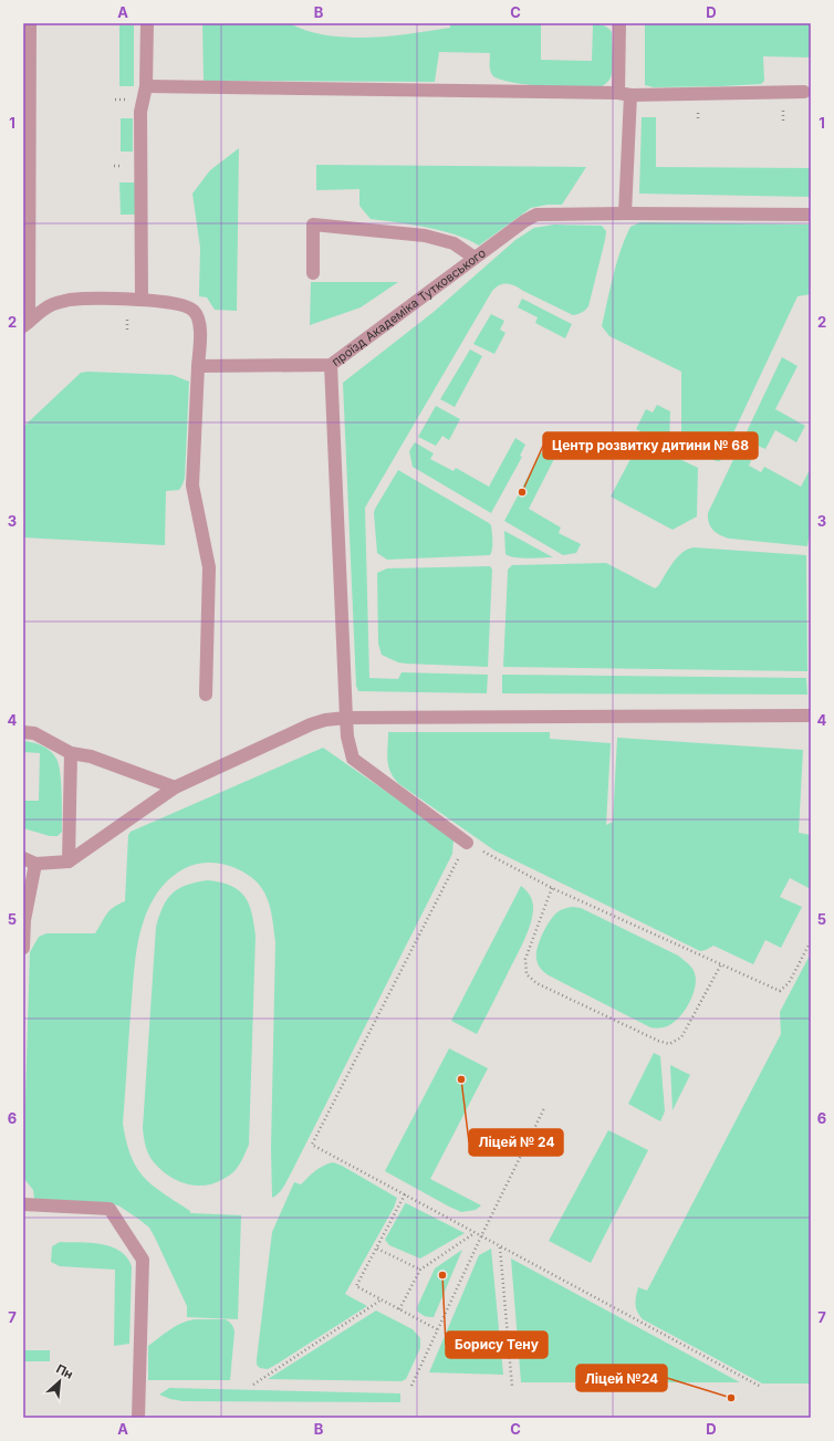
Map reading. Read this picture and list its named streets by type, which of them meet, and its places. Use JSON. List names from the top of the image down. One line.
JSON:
{"streets":{"street":["проїзд Академіка Тутковського"]},"places":["Центр розвитку дитини № 68","Ліцей № 24","Борису Тену","Ліцей №24"],"north":"top right","grid":{"columns":["A","B","C","D"],"rows":["1","2","3","4","5","6","7"]}}
